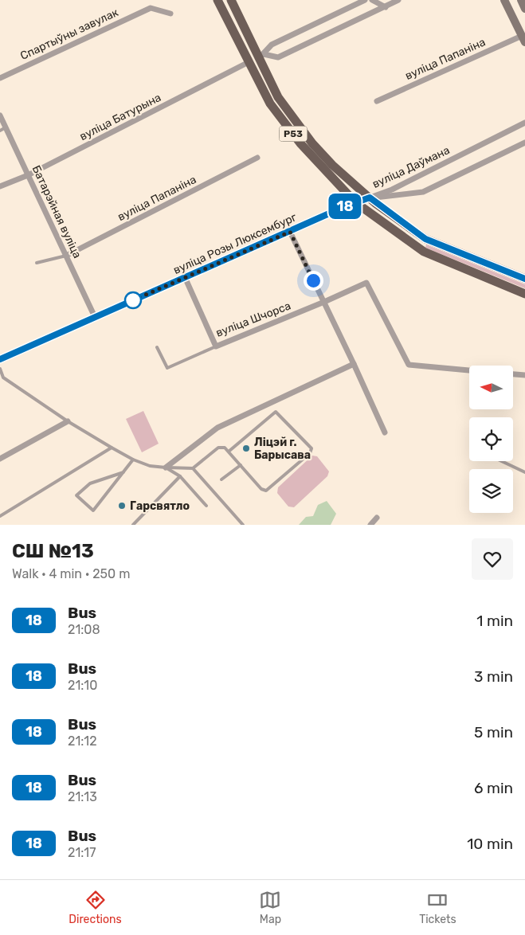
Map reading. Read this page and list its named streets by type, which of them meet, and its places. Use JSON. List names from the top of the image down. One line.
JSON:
{"streets":{"main road":["Р53"],"street":["Спартыўны завулак","вуліца Папаніна","вуліца Батурына","вуліца Даўмана","Батарэйная вуліца","вуліца Розы Люксембург","вуліца Шчорса"]},"crossings":[["вуліца Папаніна","Батарэйная вуліца"],["вуліца Батурына","Р53"],["вуліца Батурына","Батарэйная вуліца"],["Р53","вуліца Даўмана"],["Р53","вуліца Розы Люксембург"],["вуліца Даўмана","вуліца Розы Люксембург"],["Батарэйная вуліца","вуліца Розы Люксембург"],["вуліца Розы Люксембург","вуліца Шчорса"]],"places":["Ліцэй г. Барысава","Гарсвятло"],"lines":["bus line 18"],"north":"left","page":{"on_map":"18","heading":["СШ №13","Walk · 4 min · 250 m"],"list":[{"mark":"18","name":"Bus","note":"21:08","value":"1 min"},{"mark":"18","name":"Bus","note":"21:10","value":"3 min"},{"mark":"18","name":"Bus","note":"21:12","value":"5 min"},{"mark":"18","name":"Bus","note":"21:13","value":"6 min"},{"mark":"18","name":"Bus","note":"21:17","value":"10 min"}],"tabs":["Directions","Map","Tickets"]}}
